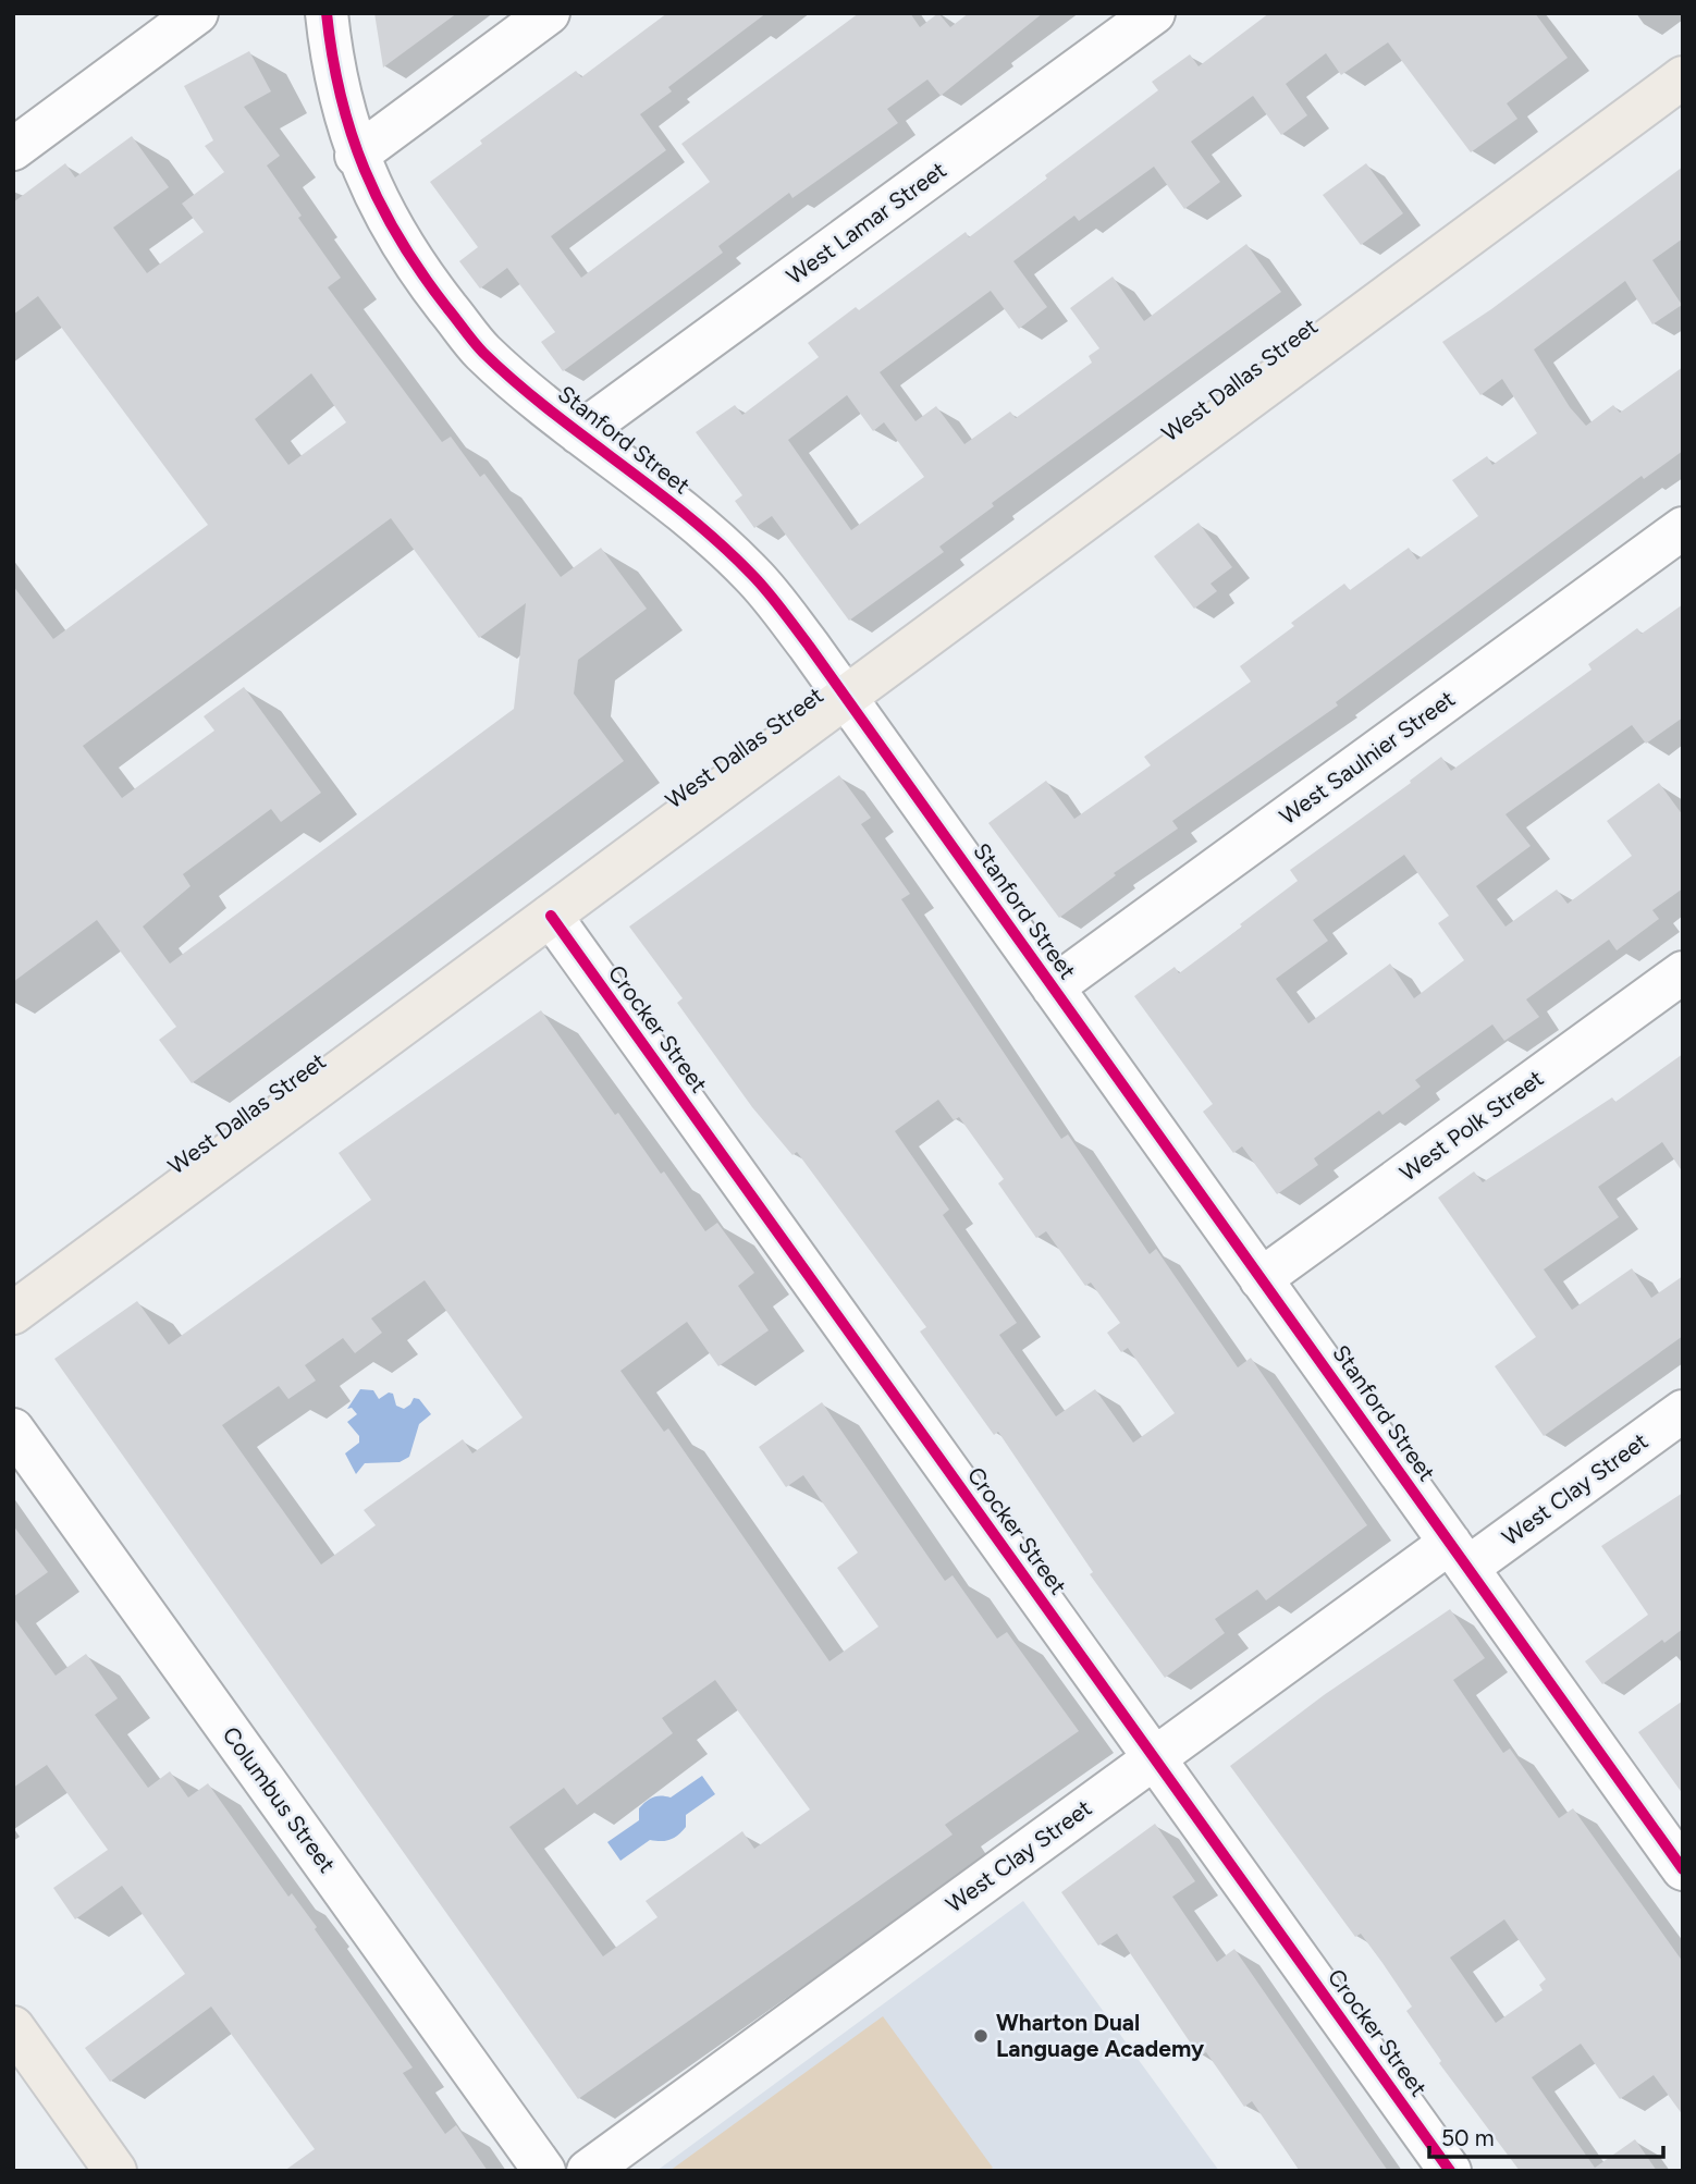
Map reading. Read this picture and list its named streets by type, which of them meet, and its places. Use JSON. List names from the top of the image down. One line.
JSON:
{"streets":{"main road":["West Dallas Street"],"street":["West Lamar Street","Stanford Street","West Saulnier Street","Crocker Street","West Polk Street","West Clay Street","Columbus Street"]},"crossings":[["West Lamar Street","Stanford Street"],["West Dallas Street","Stanford Street"],["West Dallas Street","Crocker Street"],["Stanford Street","West Saulnier Street"],["Stanford Street","West Polk Street"],["Stanford Street","West Clay Street"],["Crocker Street","West Clay Street"]],"places":["Wharton Dual Language Academy"],"scale_bar":"50 m"}
